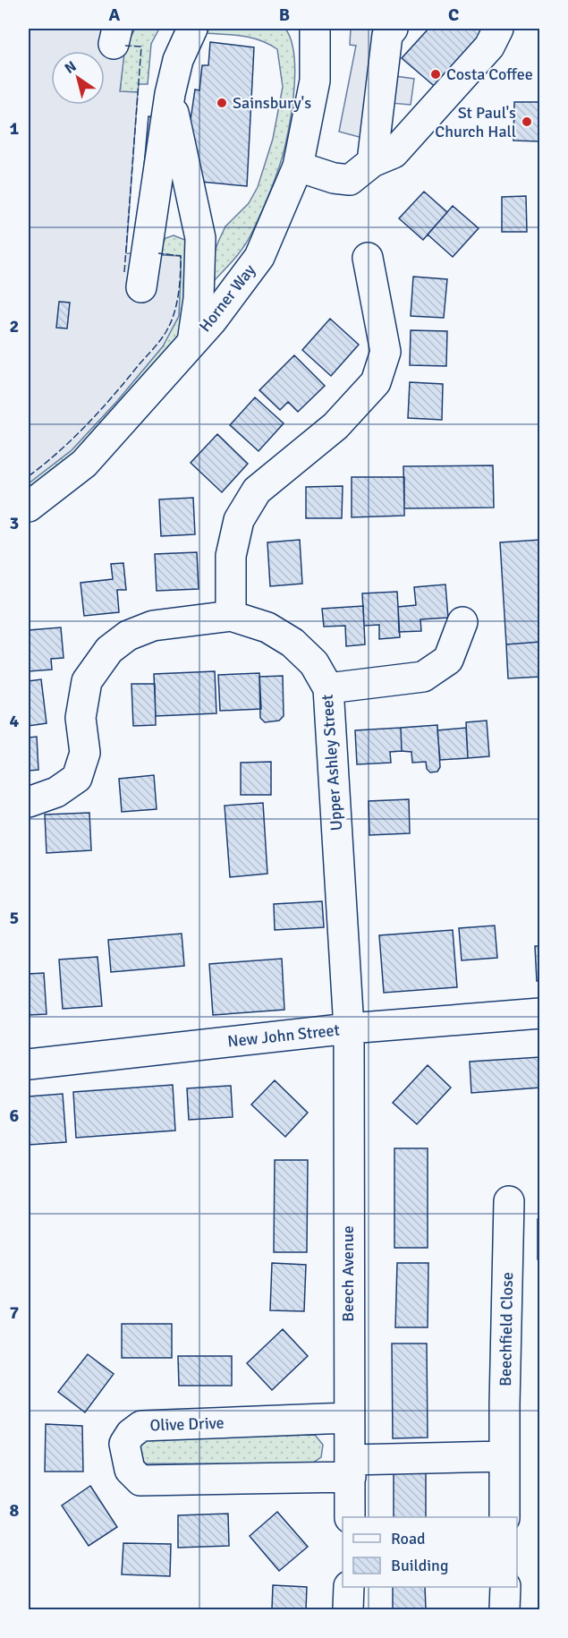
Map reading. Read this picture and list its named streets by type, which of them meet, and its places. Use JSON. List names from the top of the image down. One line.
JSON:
{"streets":{"street":["Horner Way","Upper Ashley Street","New John Street","Beech Avenue","Beechfield Close","Olive Drive"]},"crossings":[["Upper Ashley Street","New John Street"],["Upper Ashley Street","Beech Avenue"],["New John Street","Beech Avenue"],["Beech Avenue","Olive Drive"]],"places":["Costa Coffee","Sainsbury's","St Paul's Church Hall"],"legend":["Road","Building"],"north":"top left","grid":{"columns":["A","B","C"],"rows":["1","2","3","4","5","6","7","8"]}}
